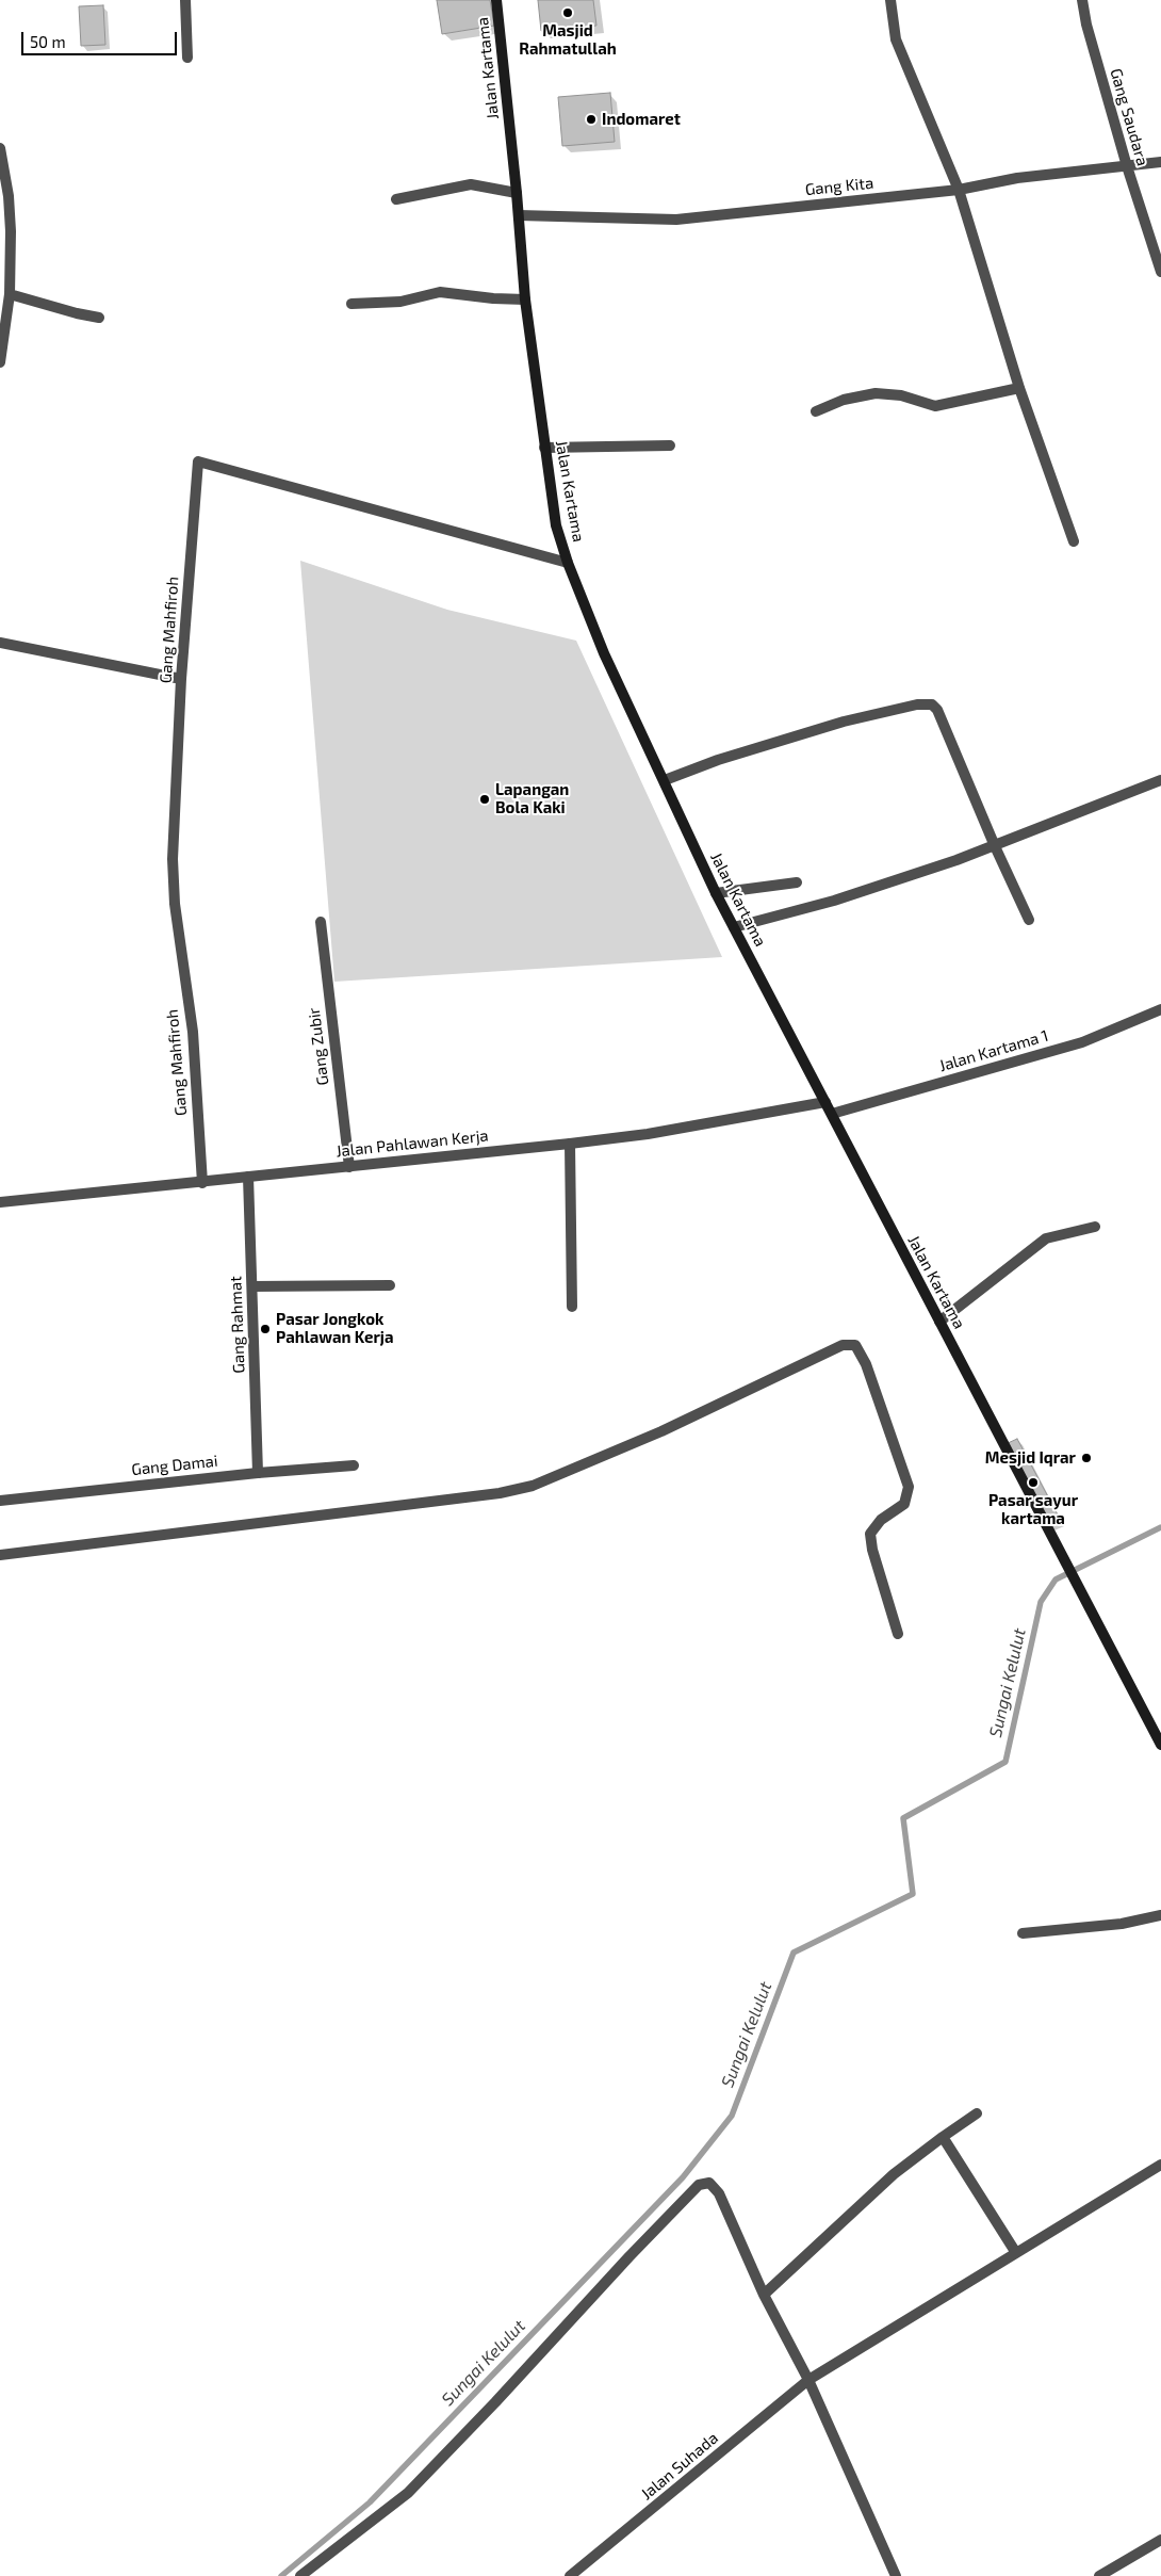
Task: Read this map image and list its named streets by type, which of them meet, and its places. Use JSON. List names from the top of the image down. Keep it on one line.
{"streets":{"main road":["Jalan Kartama"],"street":["Gang Saudara","Gang Kita","Gang Mahfiroh","Gang Zubir","Jalan Kartama 1","Jalan Pahlawan Kerja","Gang Rahmat","Gang Damai","Jalan Suhada"]},"crossings":[["Jalan Kartama","Gang Kita"],["Jalan Kartama","Gang Mahfiroh"],["Jalan Kartama","Jalan Kartama 1"],["Jalan Kartama","Jalan Pahlawan Kerja"],["Gang Saudara","Gang Kita"],["Gang Mahfiroh","Jalan Pahlawan Kerja"],["Gang Zubir","Jalan Pahlawan Kerja"],["Jalan Pahlawan Kerja","Gang Rahmat"],["Gang Rahmat","Gang Damai"]],"water":["Sungai Kelulut"],"places":["Masjid Rahmatullah","Indomaret","Lapangan Bola Kaki","Pasar Jongkok Pahlawan Kerja","Mesjid Iqrar","Pasar sayur kartama"],"scale_bar":"50 m"}
